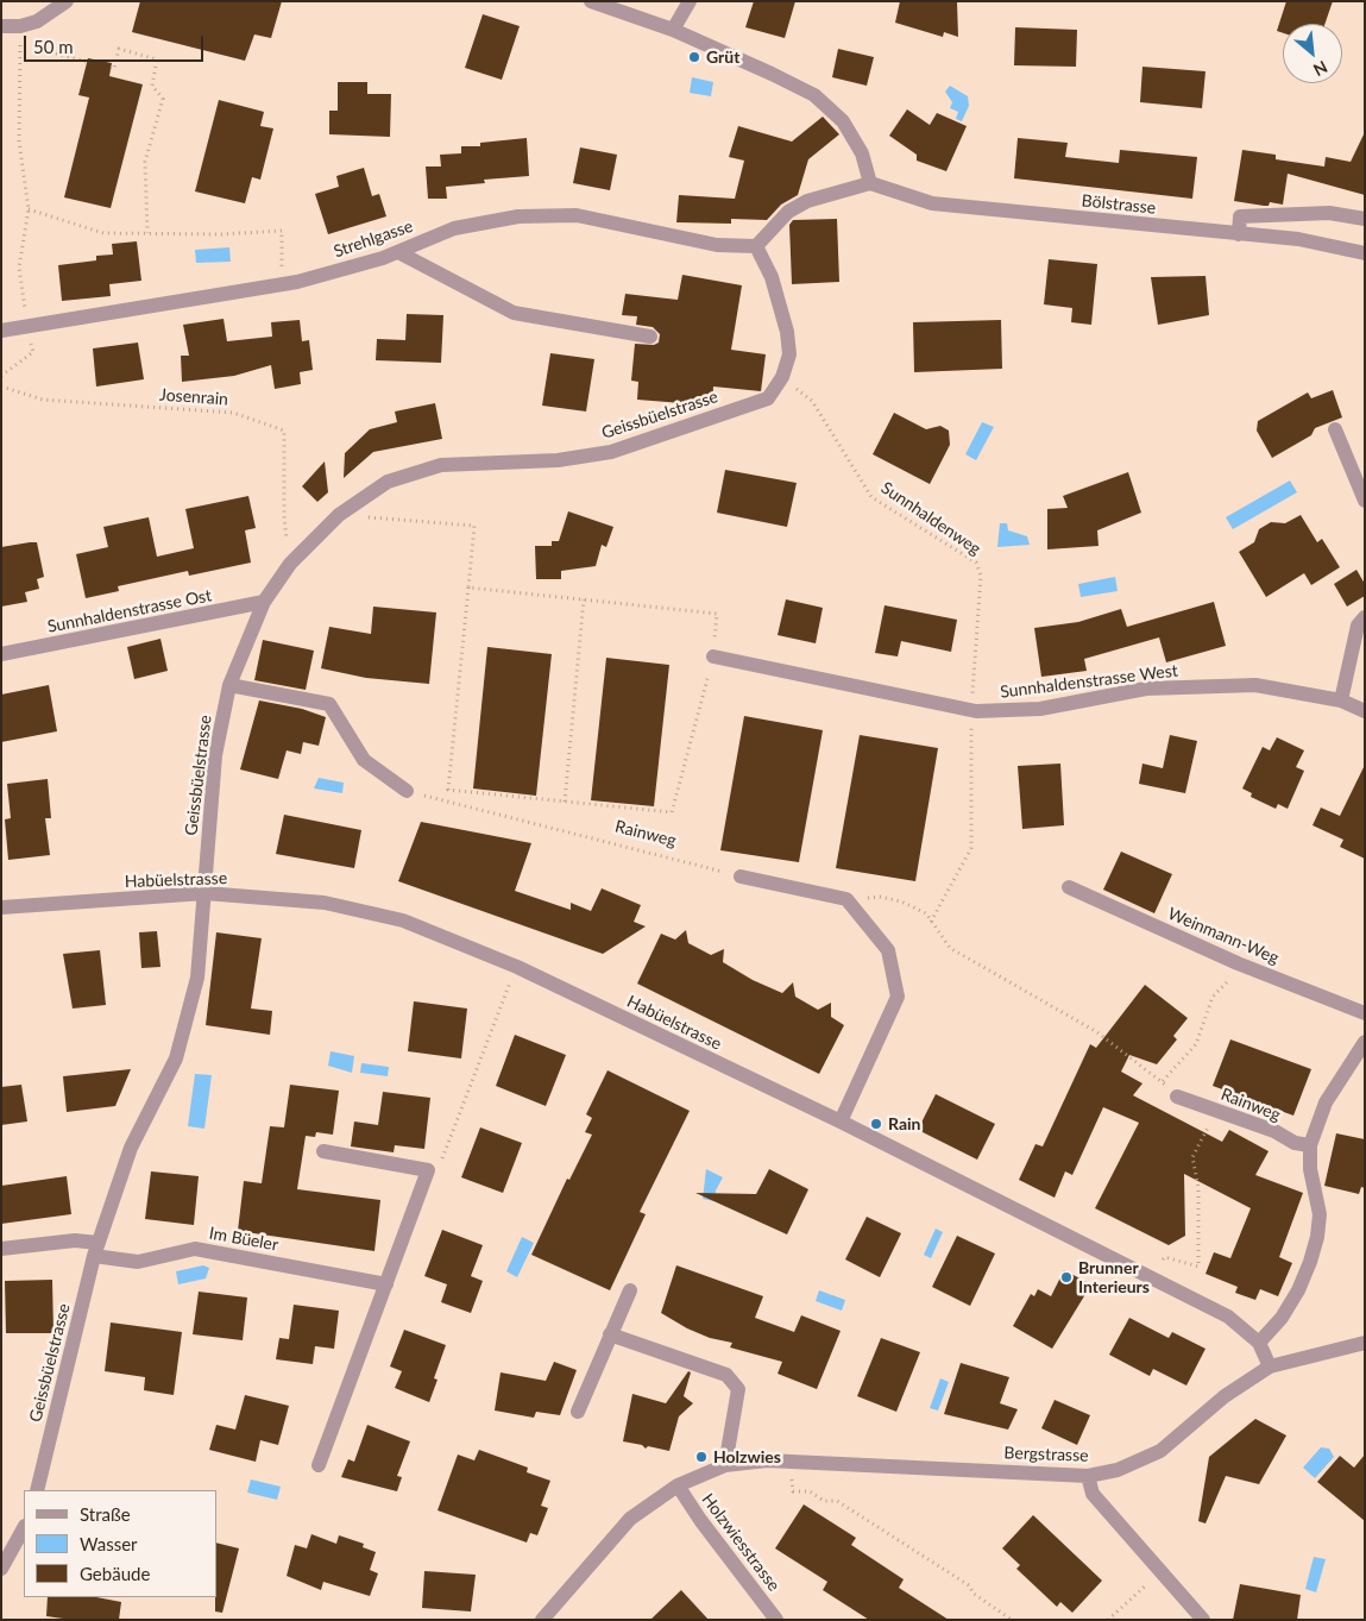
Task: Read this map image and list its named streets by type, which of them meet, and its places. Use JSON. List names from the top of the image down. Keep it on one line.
{"streets":{"street":["Bölstrasse","Strehlgasse","Geissbüelstrasse","Sunnhaldenstrasse Ost","Sunnhaldenstrasse West","Rainweg","Habüelstrasse","Weinmann-Weg","Im Büeler","Bergstrasse","Holzwiesstrasse"],"path":["Josenrain","Sunnhaldenweg"]},"crossings":[["Strehlgasse","Geissbüelstrasse"],["Josenrain","Geissbüelstrasse"],["Geissbüelstrasse","Sunnhaldenweg"],["Geissbüelstrasse","Sunnhaldenstrasse Ost"],["Geissbüelstrasse","Habüelstrasse"],["Geissbüelstrasse","Im Büeler"],["Sunnhaldenweg","Sunnhaldenstrasse West"],["Habüelstrasse","Bergstrasse"],["Bergstrasse","Holzwiesstrasse"]],"places":["Grüt","Rain","Brunner Interieurs","Holzwies"],"legend":["Straße","Wasser","Gebäude"],"scale_bar":"50 m","north":"bottom right"}
